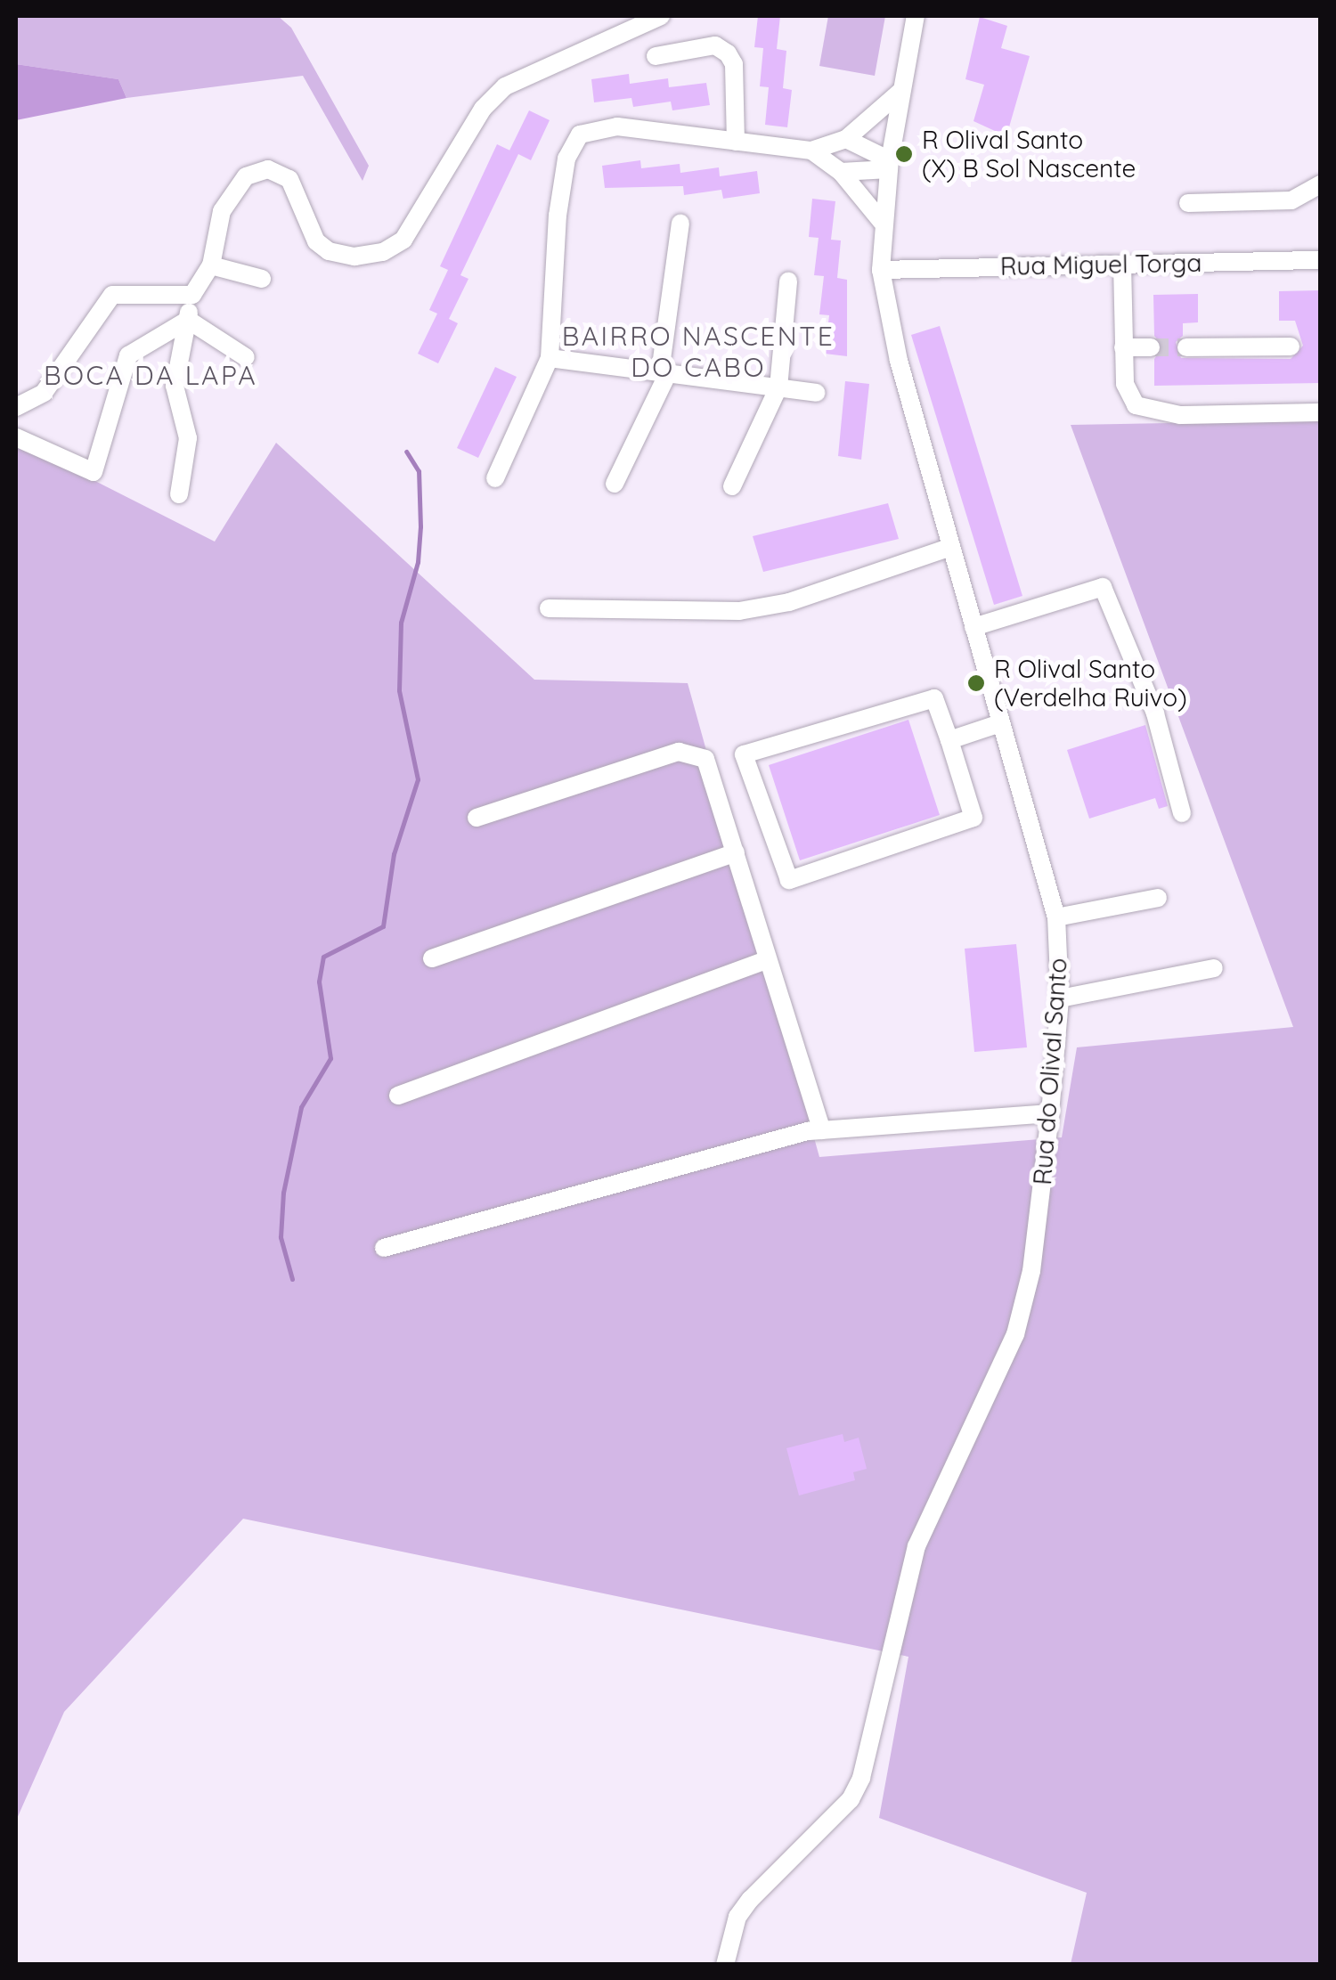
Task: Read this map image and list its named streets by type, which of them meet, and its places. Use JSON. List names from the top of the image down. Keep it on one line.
{"streets":{"street":["Rua Miguel Torga","Rua do Olival Santo"]},"crossings":[["Rua Miguel Torga","Rua do Olival Santo"]],"districts":["BAIRRO NASCENTE DO CABO","BOCA DA LAPA"],"places":["R Olival Santo (X) B Sol Nascente","R Olival Santo (Verdelha Ruivo)"]}
